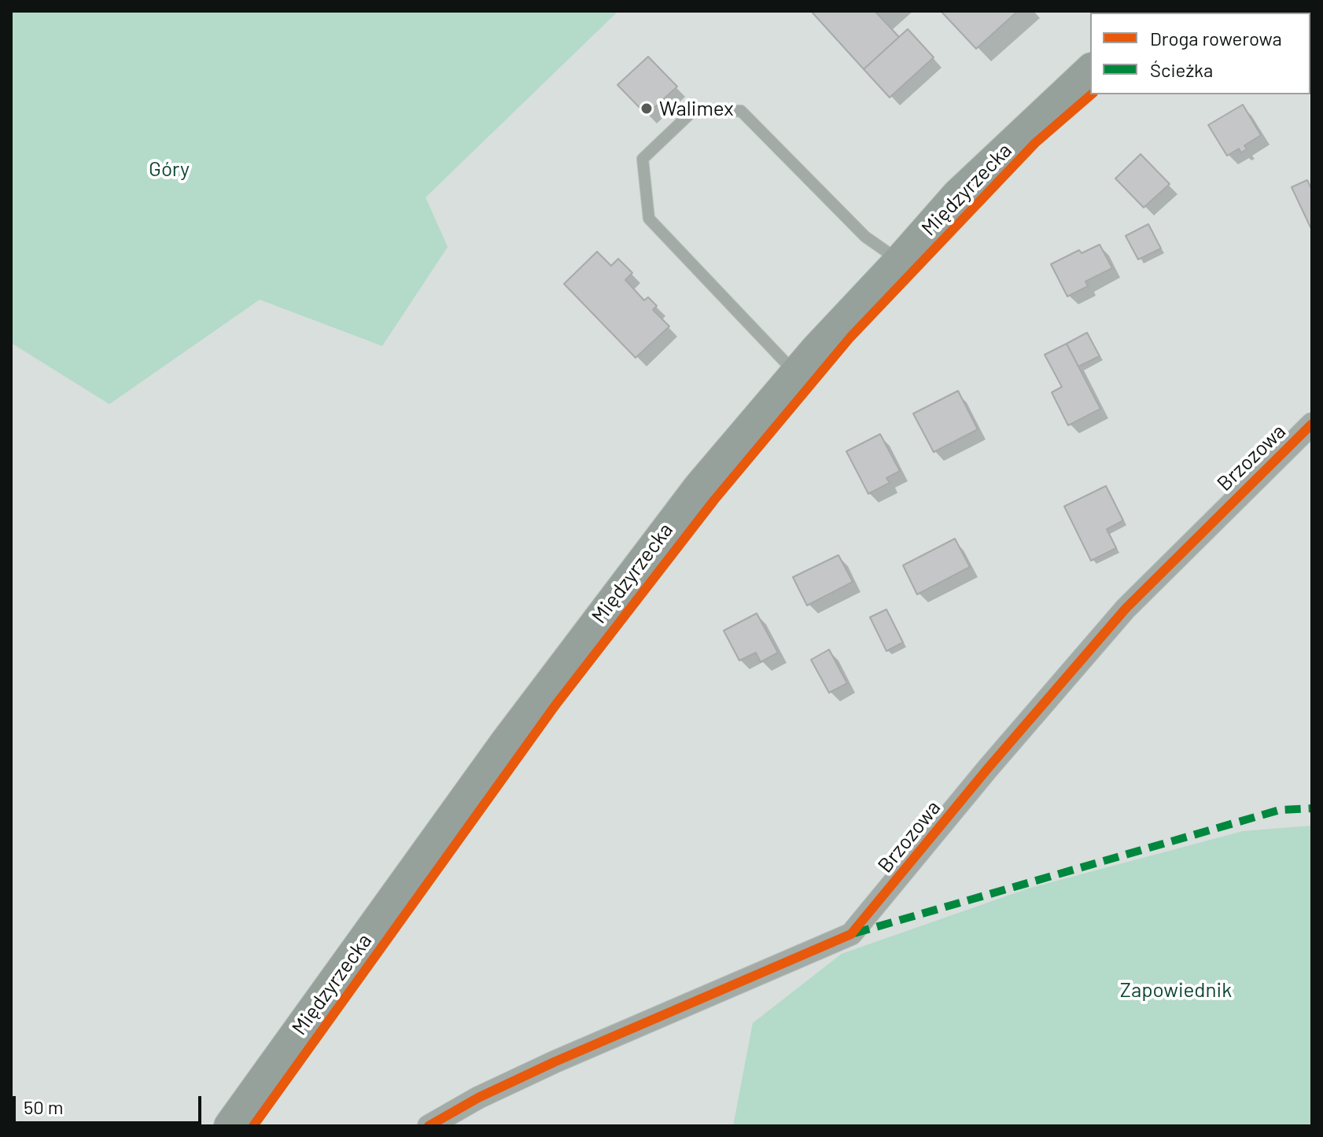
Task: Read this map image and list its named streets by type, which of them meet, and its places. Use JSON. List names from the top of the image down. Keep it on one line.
{"streets":{"main road":["Międzyrzecka"],"street":["Brzozowa"]},"parks":["Góry","Zapowiednik"],"places":["Walimex"],"legend":["Droga rowerowa","Ścieżka"],"scale_bar":"50 m"}
